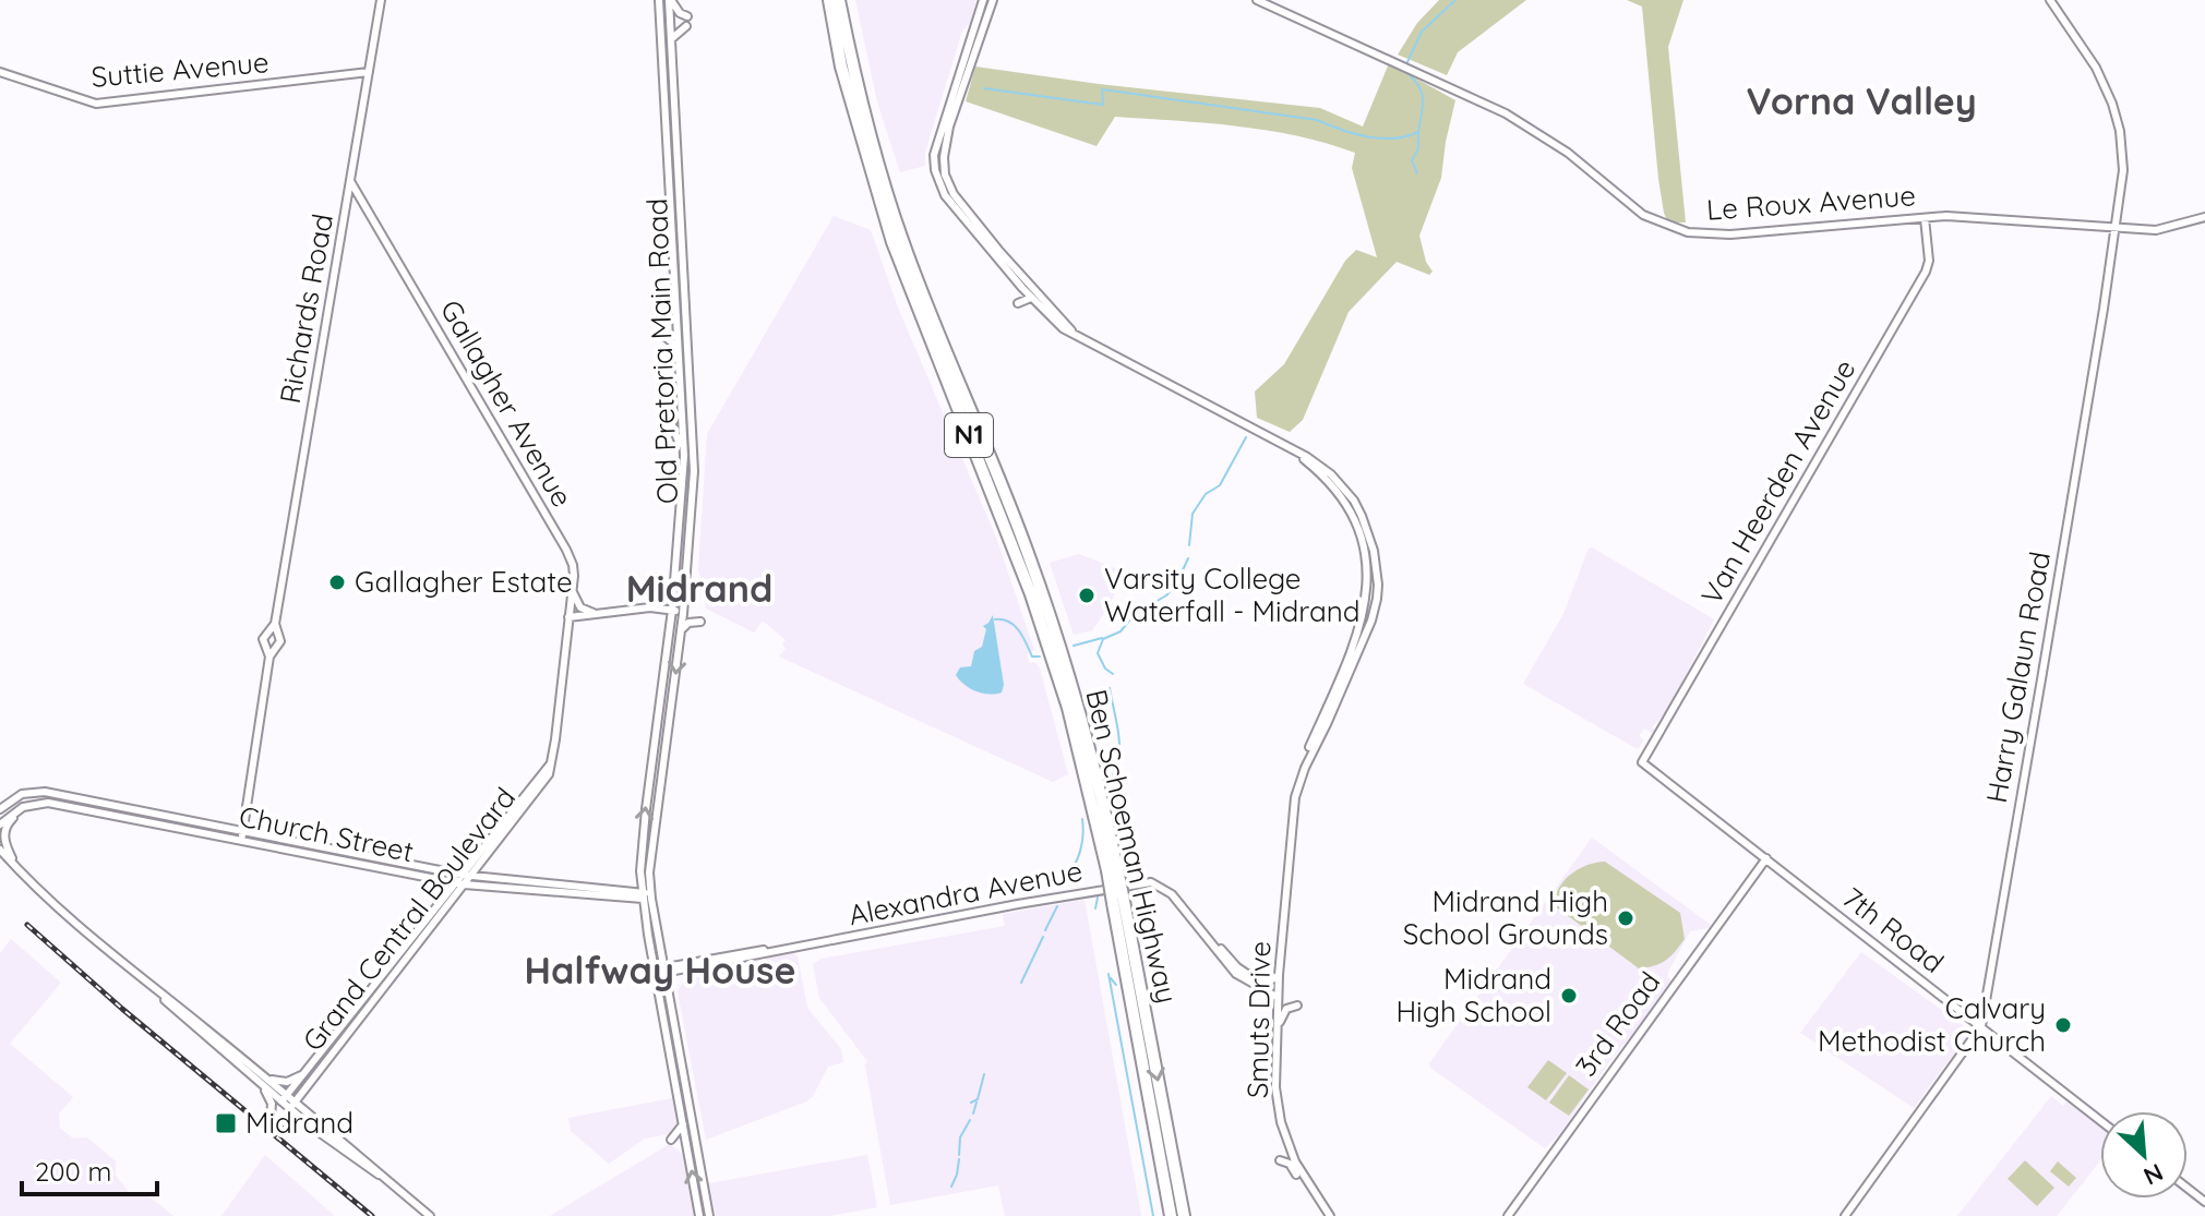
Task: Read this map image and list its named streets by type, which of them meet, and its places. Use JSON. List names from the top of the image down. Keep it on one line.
{"streets":{"highway":["N1","Ben Schoeman Highway"],"main road":["Suttie Avenue","Le Roux Avenue","Richards Road","Old Pretoria Main Road","Gallagher Avenue","Van Heerden Avenue","Harry Galaun Road","Church Street","Alexandra Avenue","Grand Central Boulevard","7th Road","Smuts Drive","3rd Road"]},"crossings":[["Suttie Avenue","Richards Road"],["Le Roux Avenue","Van Heerden Avenue"],["Le Roux Avenue","Harry Galaun Road"],["Richards Road","Gallagher Avenue"],["Old Pretoria Main Road","Church Street"],["Old Pretoria Main Road","Alexandra Avenue"],["Gallagher Avenue","Grand Central Boulevard"],["Van Heerden Avenue","7th Road"],["Harry Galaun Road","7th Road"],["Church Street","Grand Central Boulevard"],["Alexandra Avenue","Smuts Drive"],["7th Road","3rd Road"]],"districts":["Vorna Valley","Midrand","Halfway House"],"places":{"other":["Gallagher Estate","Varsity College Waterfall - Midrand","Midrand High School Grounds","Midrand High School","Calvary Methodist Church"],"transit":["Midrand"]},"scale_bar":"200 m","north":"bottom right"}
